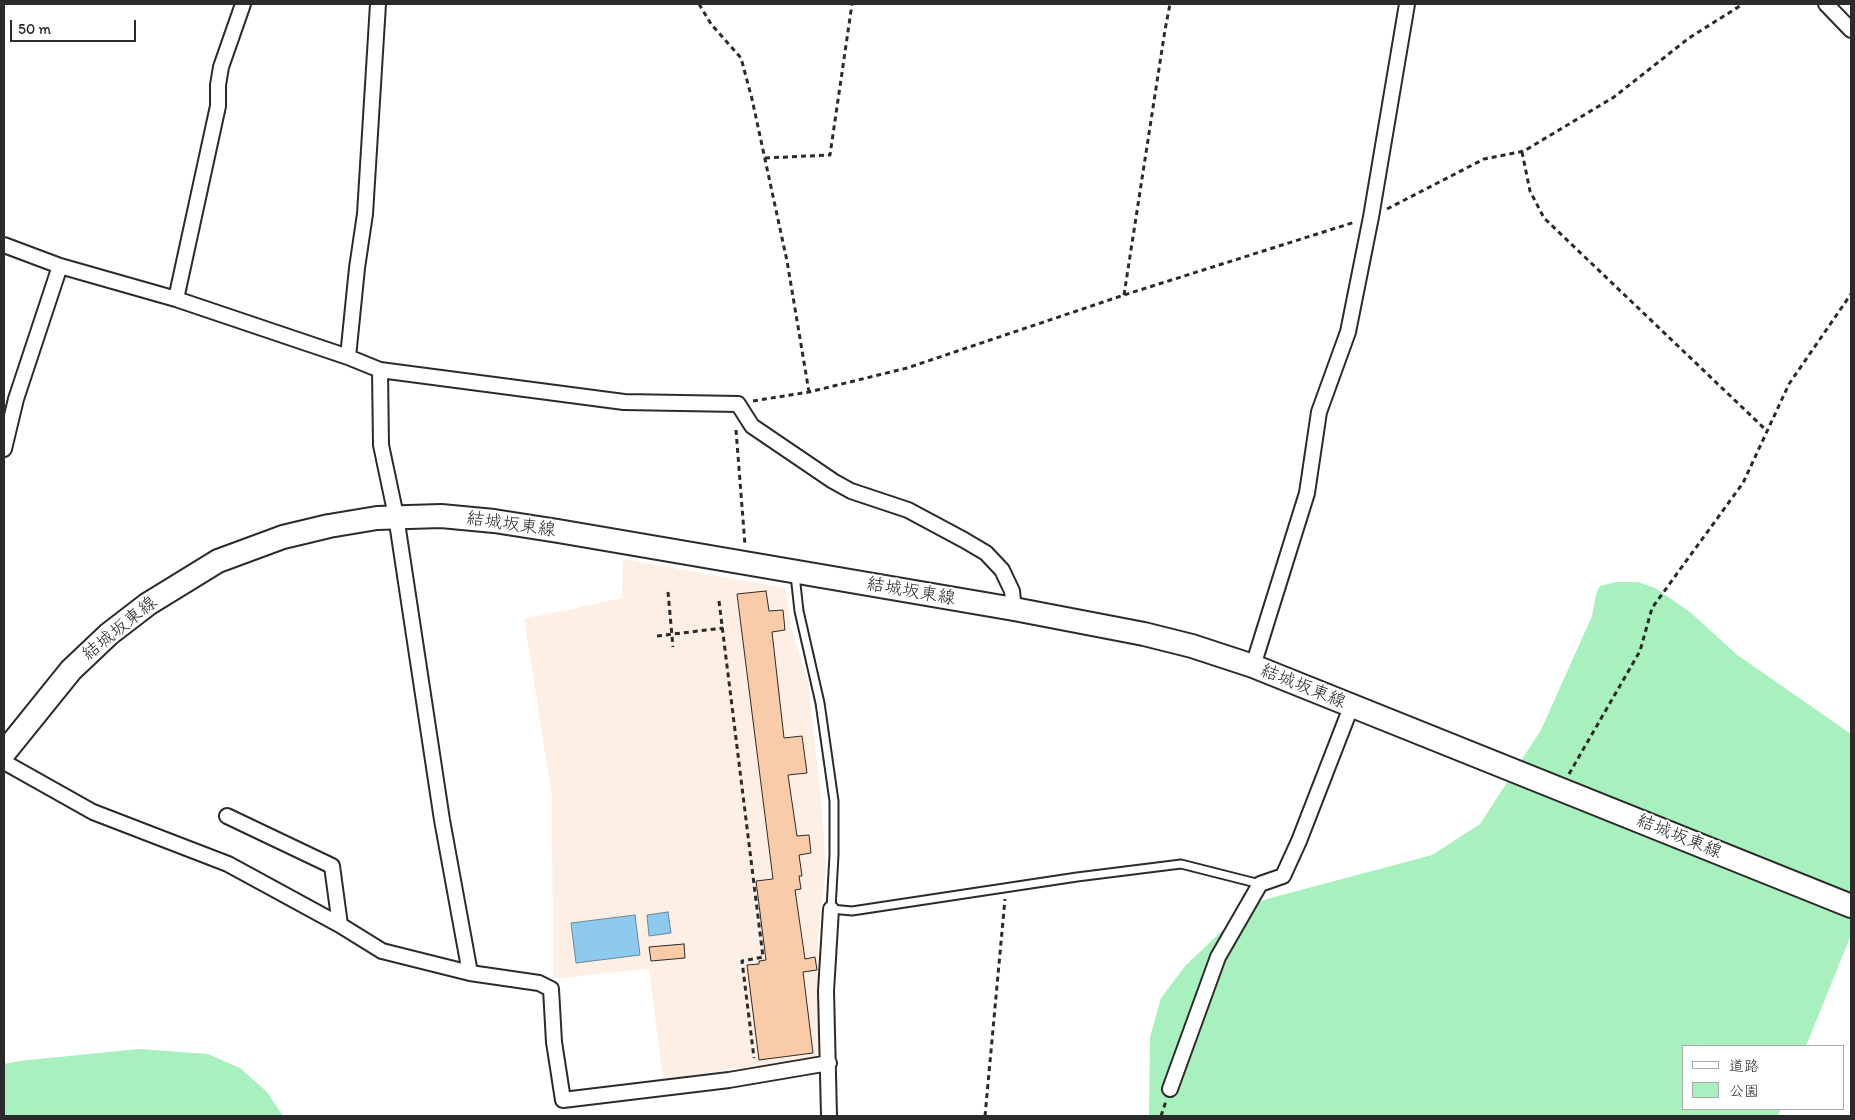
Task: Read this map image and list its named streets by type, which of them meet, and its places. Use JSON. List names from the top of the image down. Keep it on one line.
{"streets":{"main road":["結城坂東線"]},"legend":["道路","公園"],"scale_bar":"50 m"}
